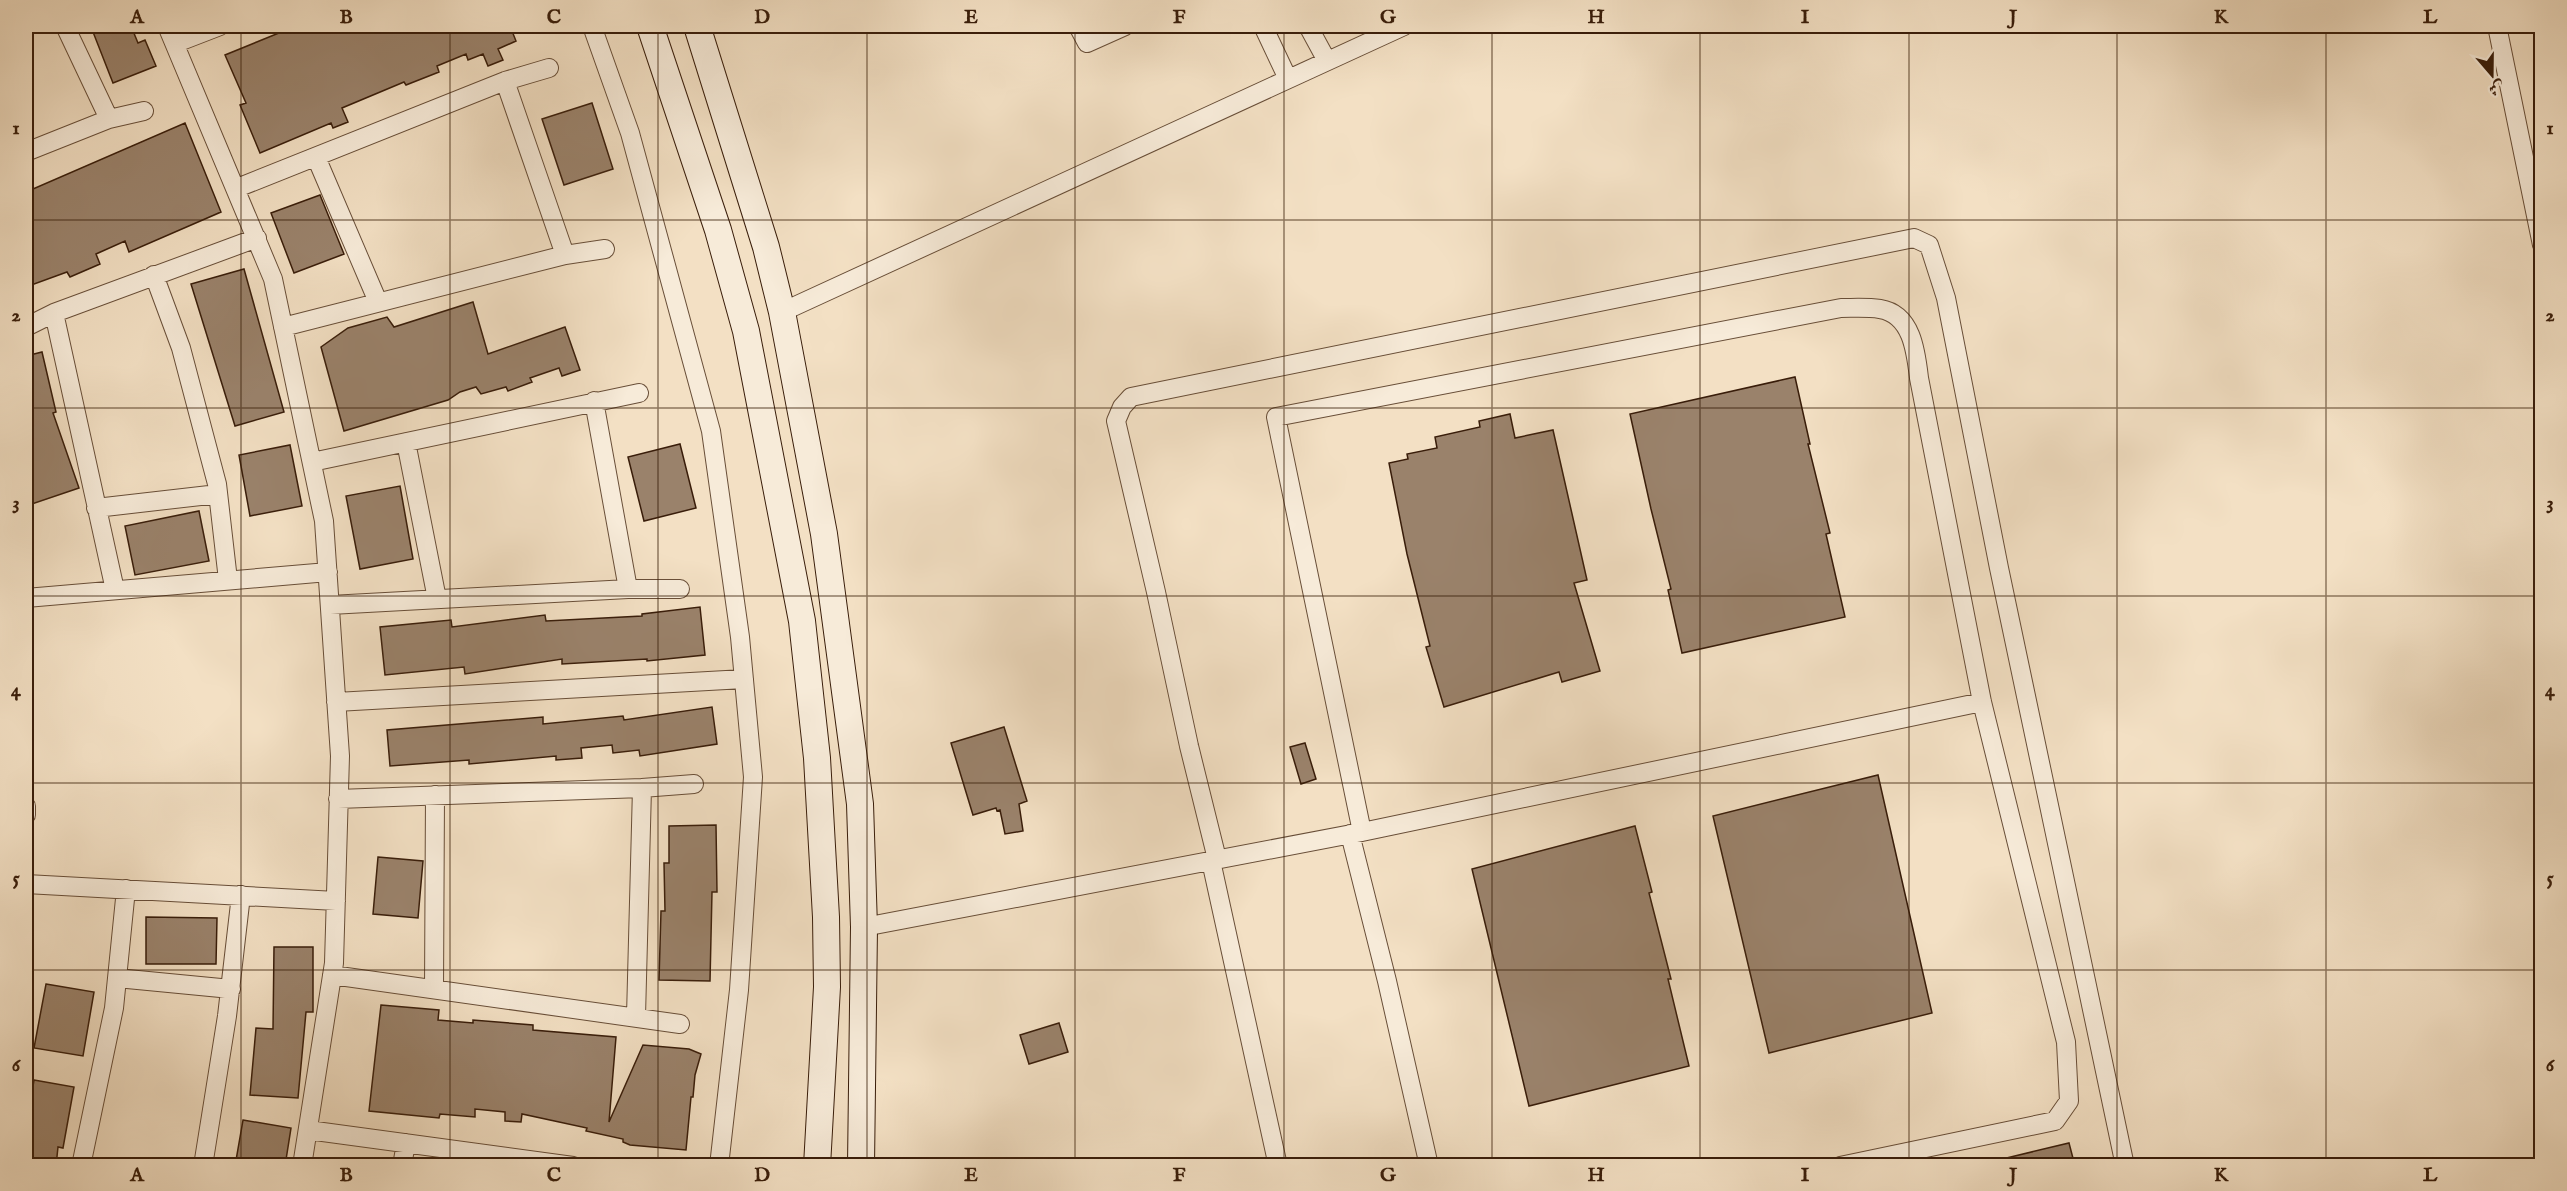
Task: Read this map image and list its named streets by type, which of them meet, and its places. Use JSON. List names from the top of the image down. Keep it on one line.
{"north":"bottom","grid":{"columns":["A","B","C","D","E","F","G","H","I","J","K","L"],"rows":["1","2","3","4","5","6"]}}
